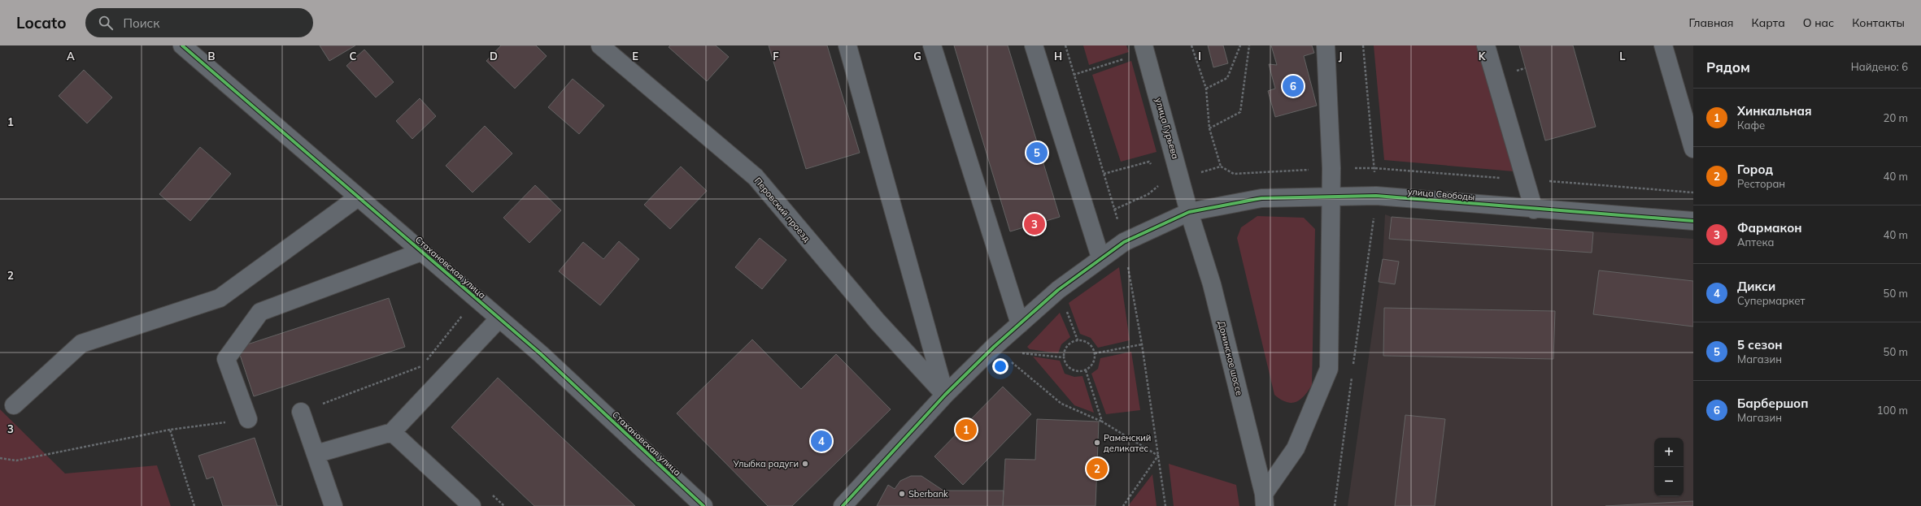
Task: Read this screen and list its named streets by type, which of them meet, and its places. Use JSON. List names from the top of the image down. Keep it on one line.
{"streets":{"main road":["улица Гурьева","Донинское шоссе"],"street":["улица Свободы","Перовский проезд","Стахановская улица"]},"crossings":[["улица Гурьева","улица Свободы"],["улица Гурьева","Донинское шоссе"],["улица Свободы","Перовский проезд"],["улица Свободы","Донинское шоссе"]],"places":["Раменский деликатес","Улыбка радуги","Sberbank"],"page":{"header":"Locato","search":"Поиск","nav":["Главная","Карта","О нас","Контакты"],"heading":["Рядом","Найдено: 6"],"pins":["6","5","3","1","4","2"],"list":[{"mark":"1","name":"Хинкальная","note":"Кафе","value":"20 m"},{"mark":"2","name":"Город","note":"Ресторан","value":"40 m"},{"mark":"3","name":"Фармакон","note":"Аптека","value":"40 m"},{"mark":"4","name":"Дикси","note":"Супермаркет","value":"50 m"},{"mark":"5","name":"5 сезон","note":"Магазин","value":"50 m"},{"mark":"6","name":"Барбершоп","note":"Магазин","value":"100 m"}],"map_buttons":["+","−"]},"grid":{"columns":["A","B","C","D","E","F","G","H","I","J","K","L"],"rows":["1","2","3"]}}
